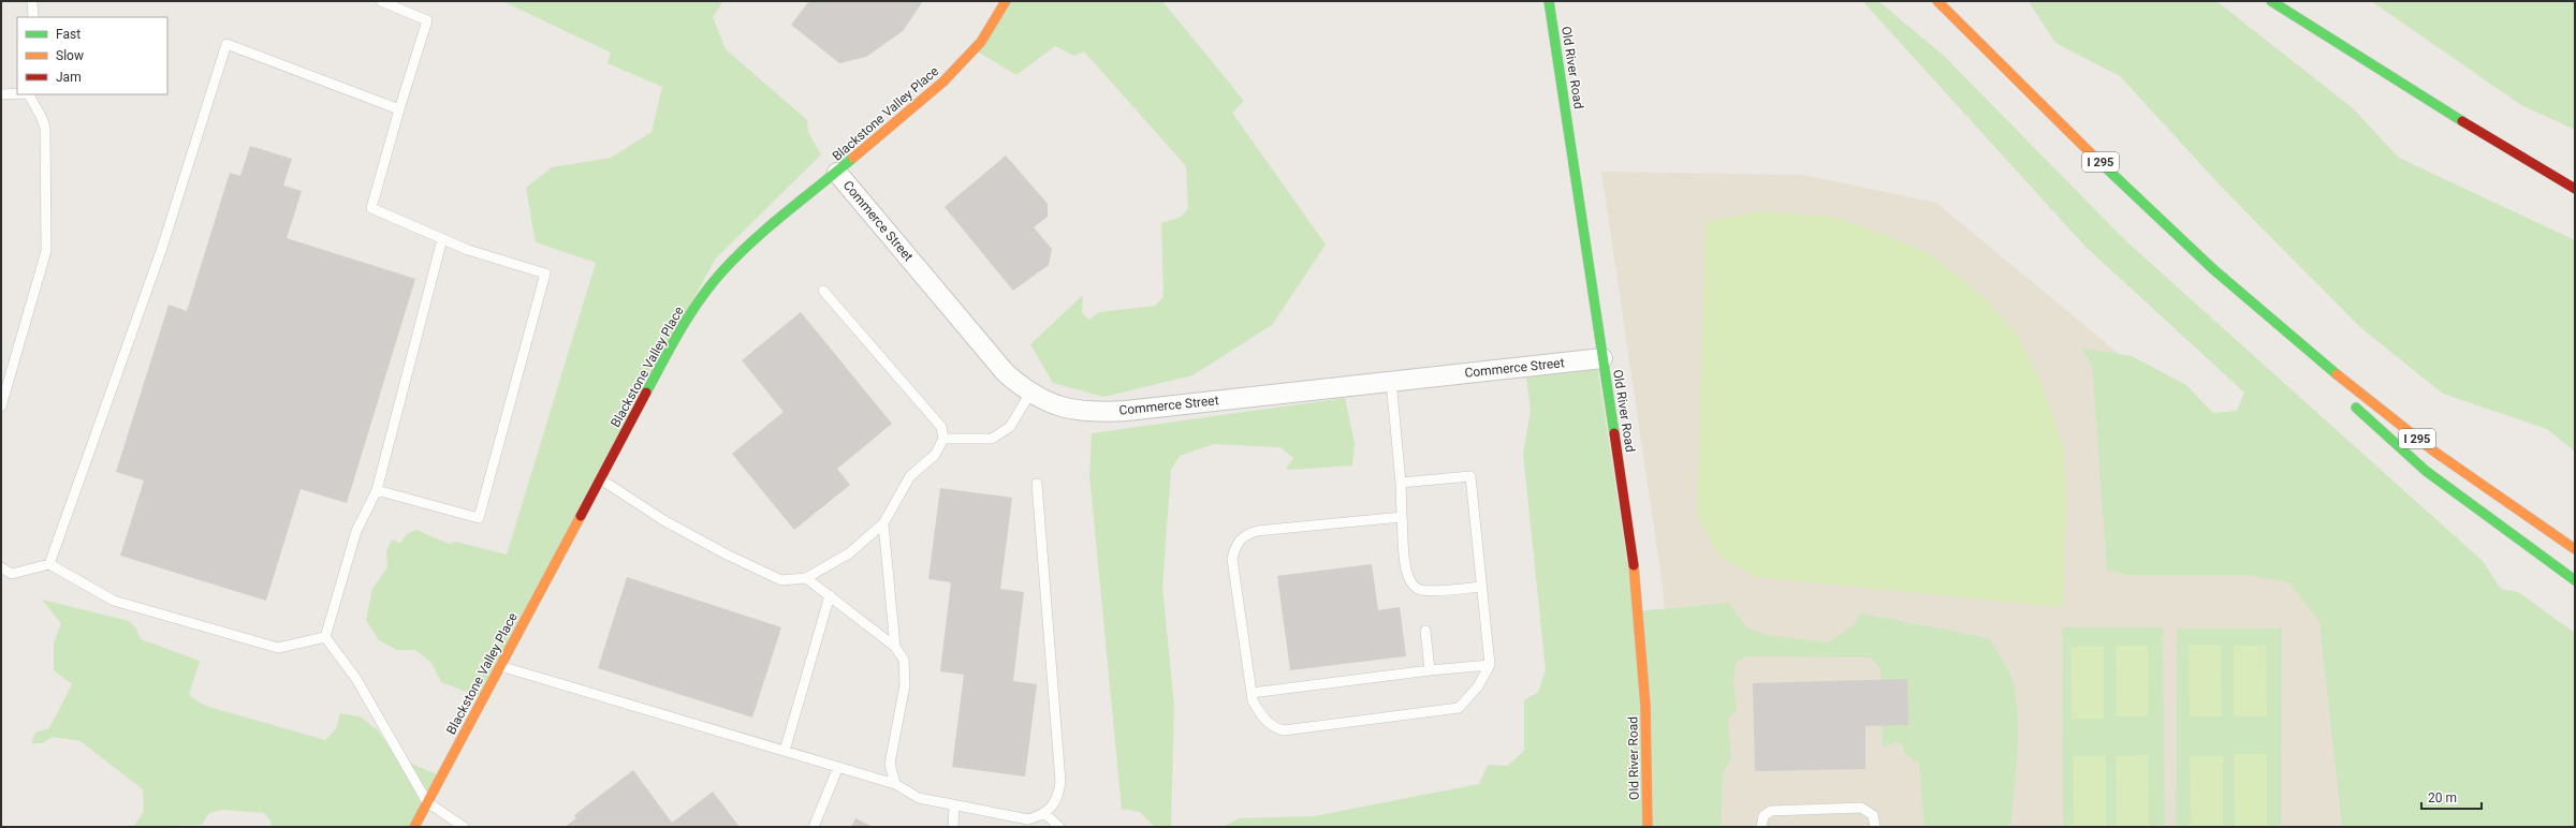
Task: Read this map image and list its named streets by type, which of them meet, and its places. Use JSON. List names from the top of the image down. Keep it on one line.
{"streets":{"main road":["Old River Road","Blackstone Valley Place","I 295"],"street":["Commerce Street"]},"crossings":[["Old River Road","Commerce Street"],["Blackstone Valley Place","Commerce Street"]],"legend":["Fast","Slow","Jam"],"scale_bar":"20 m"}
